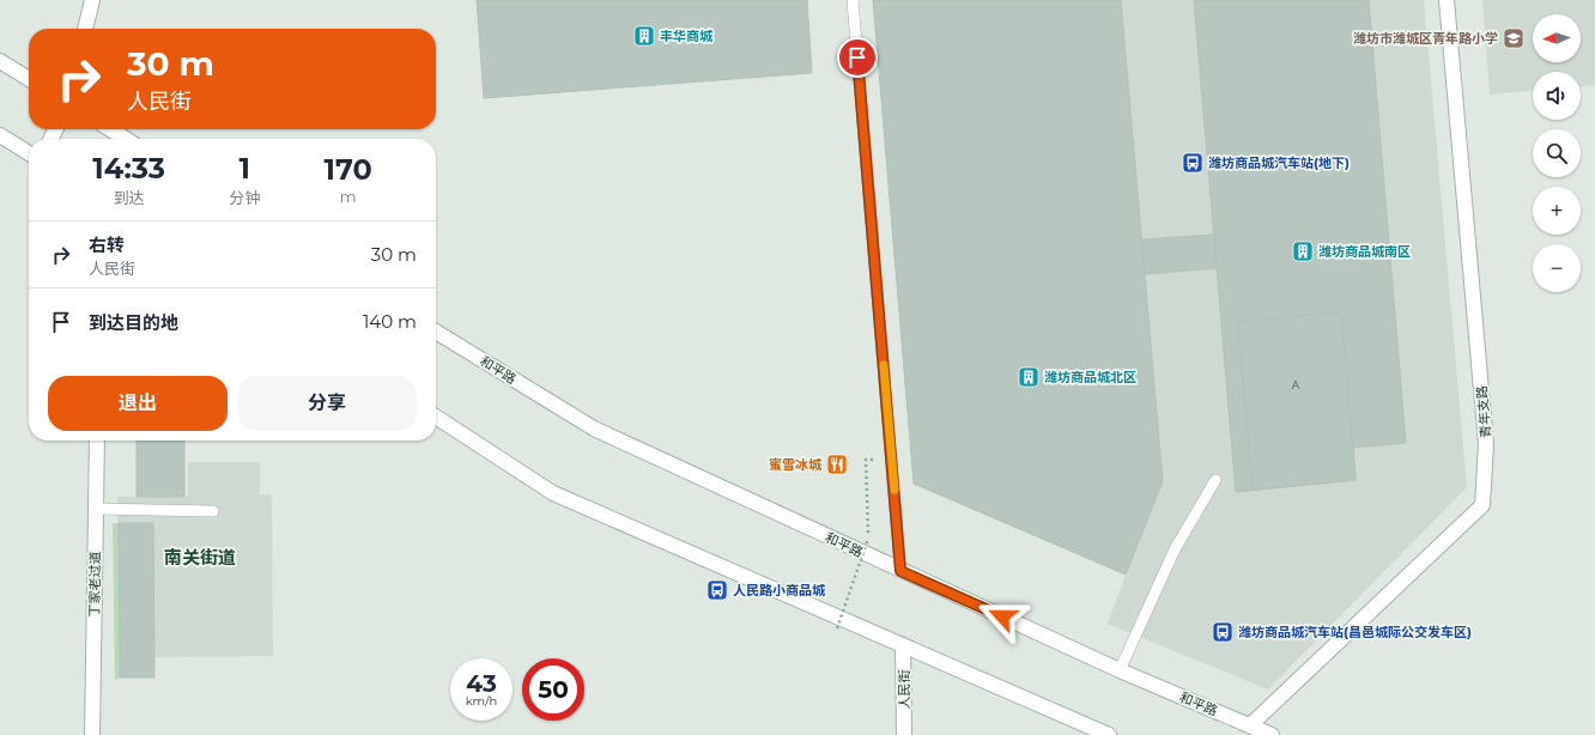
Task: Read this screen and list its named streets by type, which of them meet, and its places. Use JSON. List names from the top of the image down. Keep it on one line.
{"streets":{"main road":["和平路","青年支路","丁家老过道","人民街"]},"crossings":[["和平路","青年支路"]],"districts":["南关街道"],"places":{"building":["丰华商城","潍坊商品城南区","潍坊商品城北区"],"school or university":["潍坊市潍城区青年路小学"],"bus stop":["潍坊商品城汽车站(地下)","人民路小商品城","潍坊商品城汽车站(昌邑城际公交发车区)"],"restaurant":["蜜雪冰城"]},"house_numbers":["A"],"north":"left","page":{"map_buttons":["+","−"],"turn":["30 m","人民街"],"eta":["14:33","到达","1","分钟","170","m"],"list":[{"name":"右转","note":"人民街","value":"30 m"},{"name":"到达目的地","value":"140 m"}],"buttons":["退出","分享"],"speed":"43 km/h","limit":"50"}}
